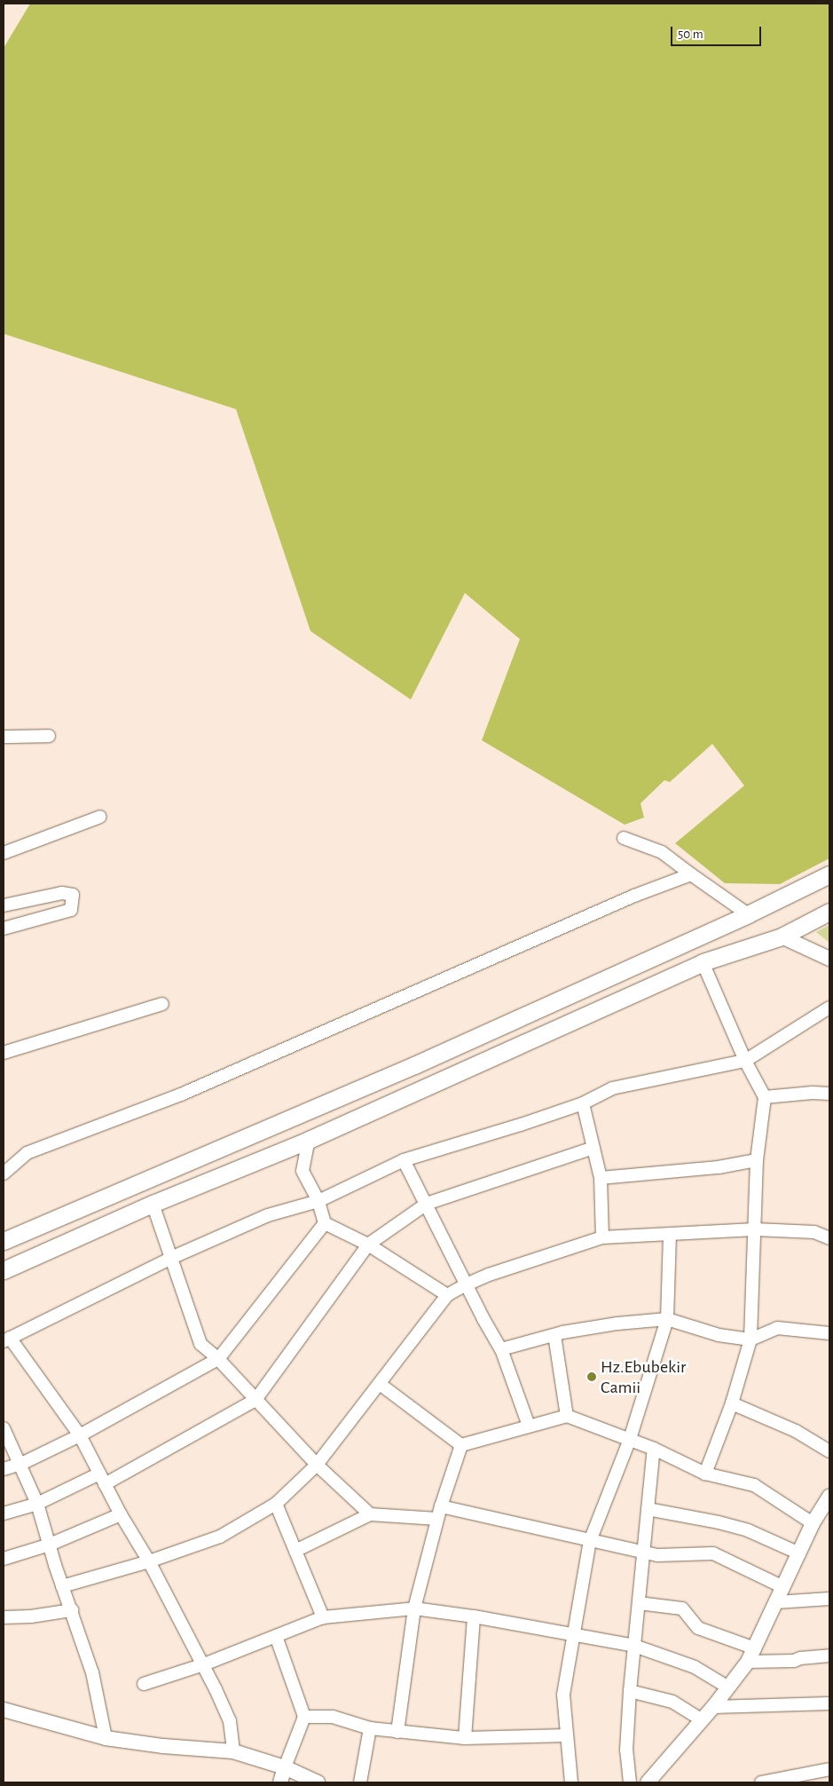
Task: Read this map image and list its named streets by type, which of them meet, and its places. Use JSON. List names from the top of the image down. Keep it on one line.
{"places":["Hz.Ebubekir Camii"],"scale_bar":"50 m"}
